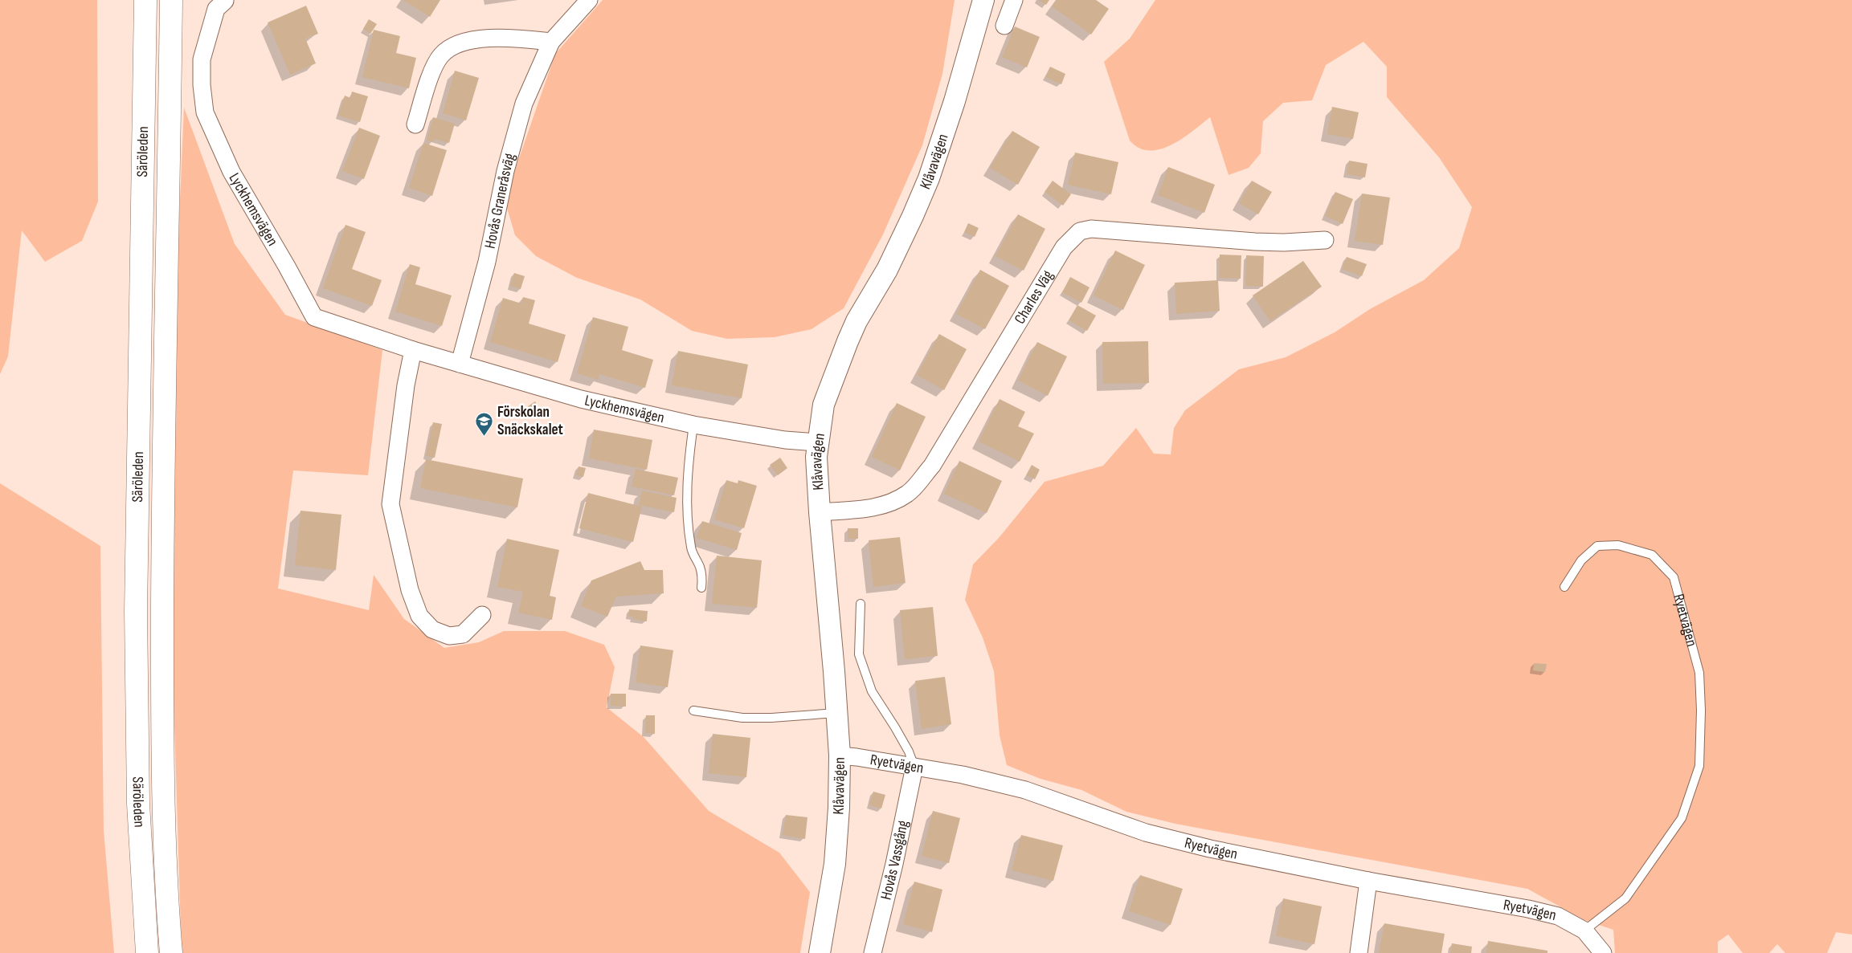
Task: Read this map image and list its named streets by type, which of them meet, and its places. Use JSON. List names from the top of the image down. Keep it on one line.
{"streets":{"main road":["Säröleden"],"street":["Klåvavägen","Hovås Graneråsväg","Lyckhemsvägen","Charles Väg","Ryetvägen","Hovås Vassgång"]},"crossings":[["Klåvavägen","Lyckhemsvägen"],["Klåvavägen","Charles Väg"],["Klåvavägen","Ryetvägen"],["Hovås Graneråsväg","Lyckhemsvägen"],["Ryetvägen","Hovås Vassgång"]],"places":{"school or university":["Förskolan Snäckskalet"]}}
